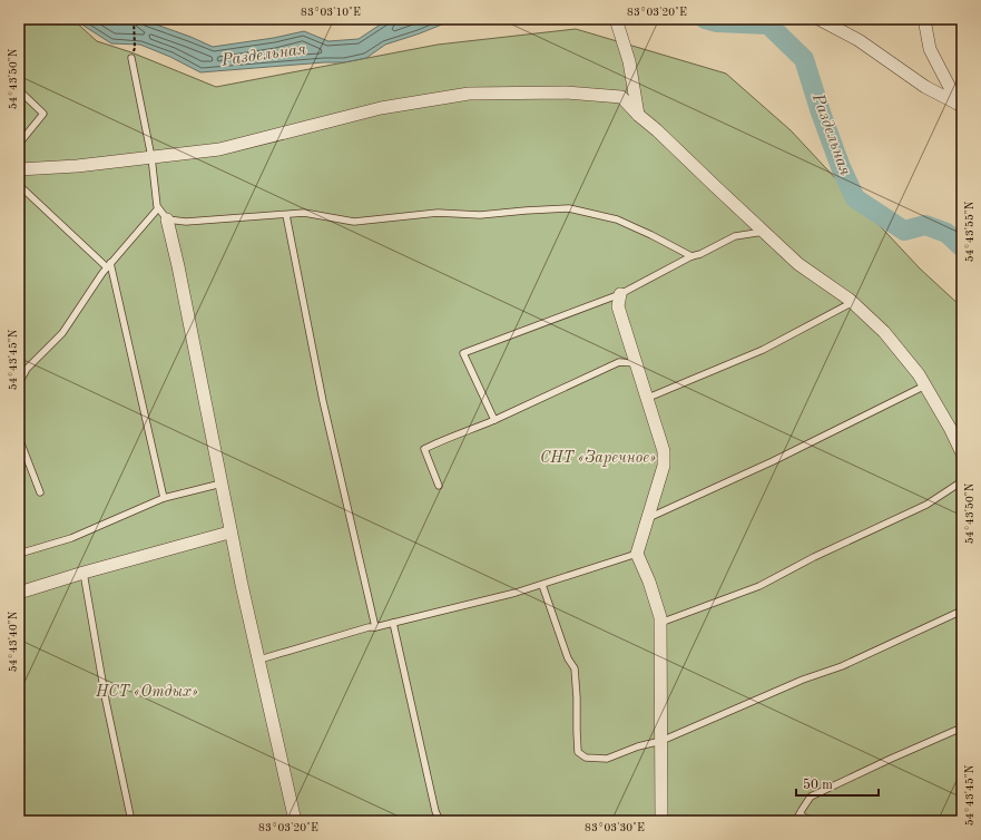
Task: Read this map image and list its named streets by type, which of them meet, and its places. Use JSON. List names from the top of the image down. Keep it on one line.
{"water":["Раздельная"],"parks":["СНТ «Заречное»","НСТ «Отдых»"],"scale_bar":"50 m","coordinates":["83°03'10\"E","83°03'20\"E","54°43'50\"N","54°43'55\"N","54°43'45\"N","54°43'40\"N","83°03'30\"E"]}
